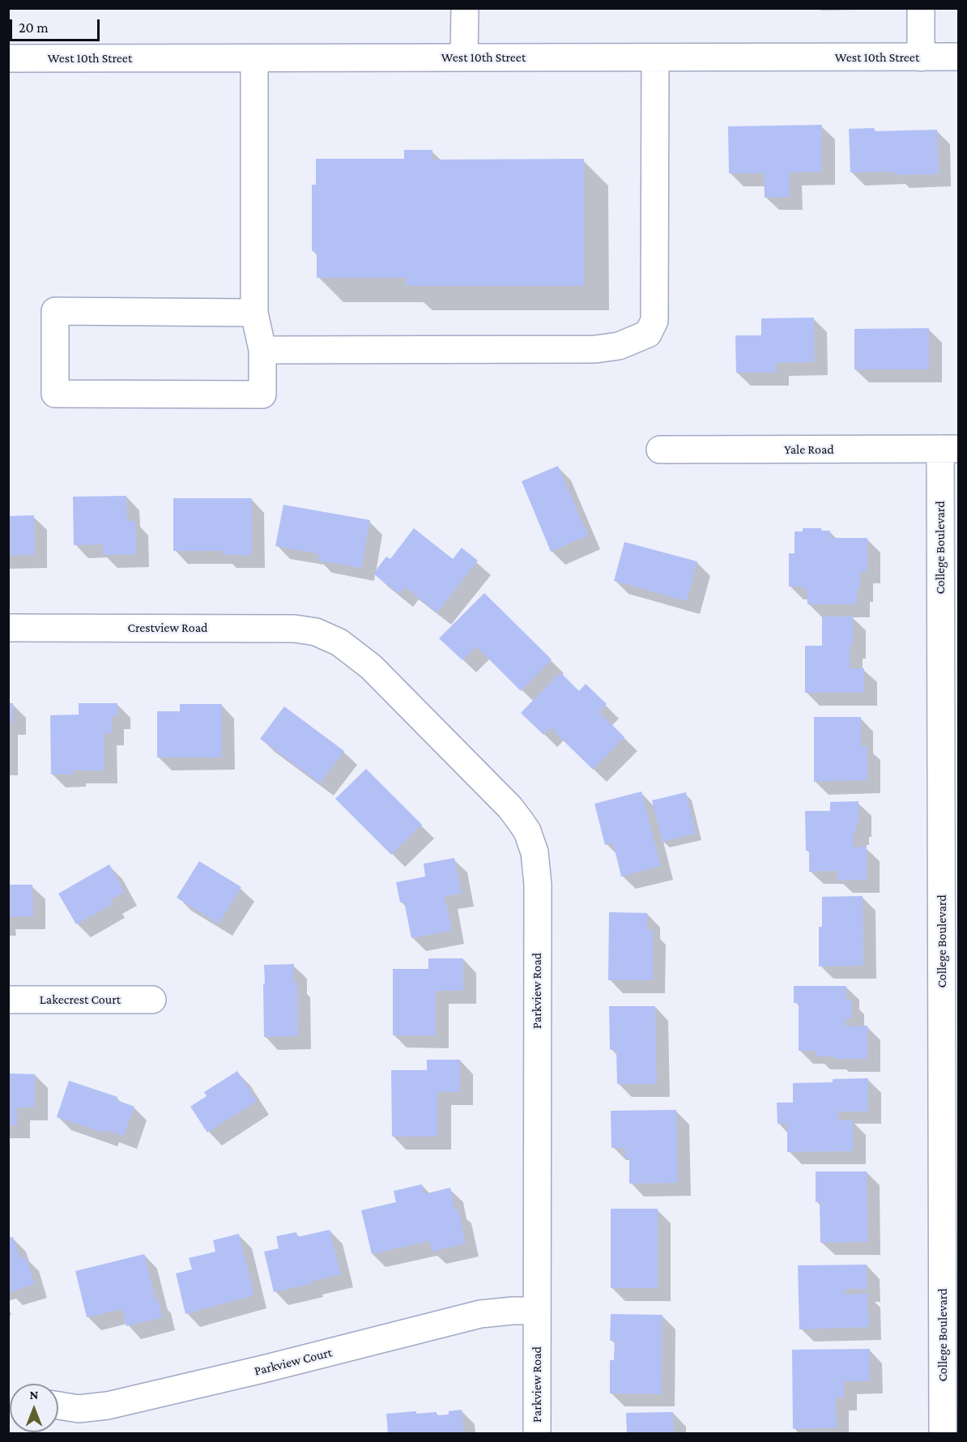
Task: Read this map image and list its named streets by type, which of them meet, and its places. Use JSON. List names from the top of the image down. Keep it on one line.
{"streets":{"street":["West 10th Street","Yale Road","College Boulevard","Crestview Road","Parkview Road","Lakecrest Court","Parkview Court"]},"crossings":[["Yale Road","College Boulevard"],["Crestview Road","Parkview Road"],["Parkview Road","Parkview Court"]],"scale_bar":"20 m","north":"top"}
